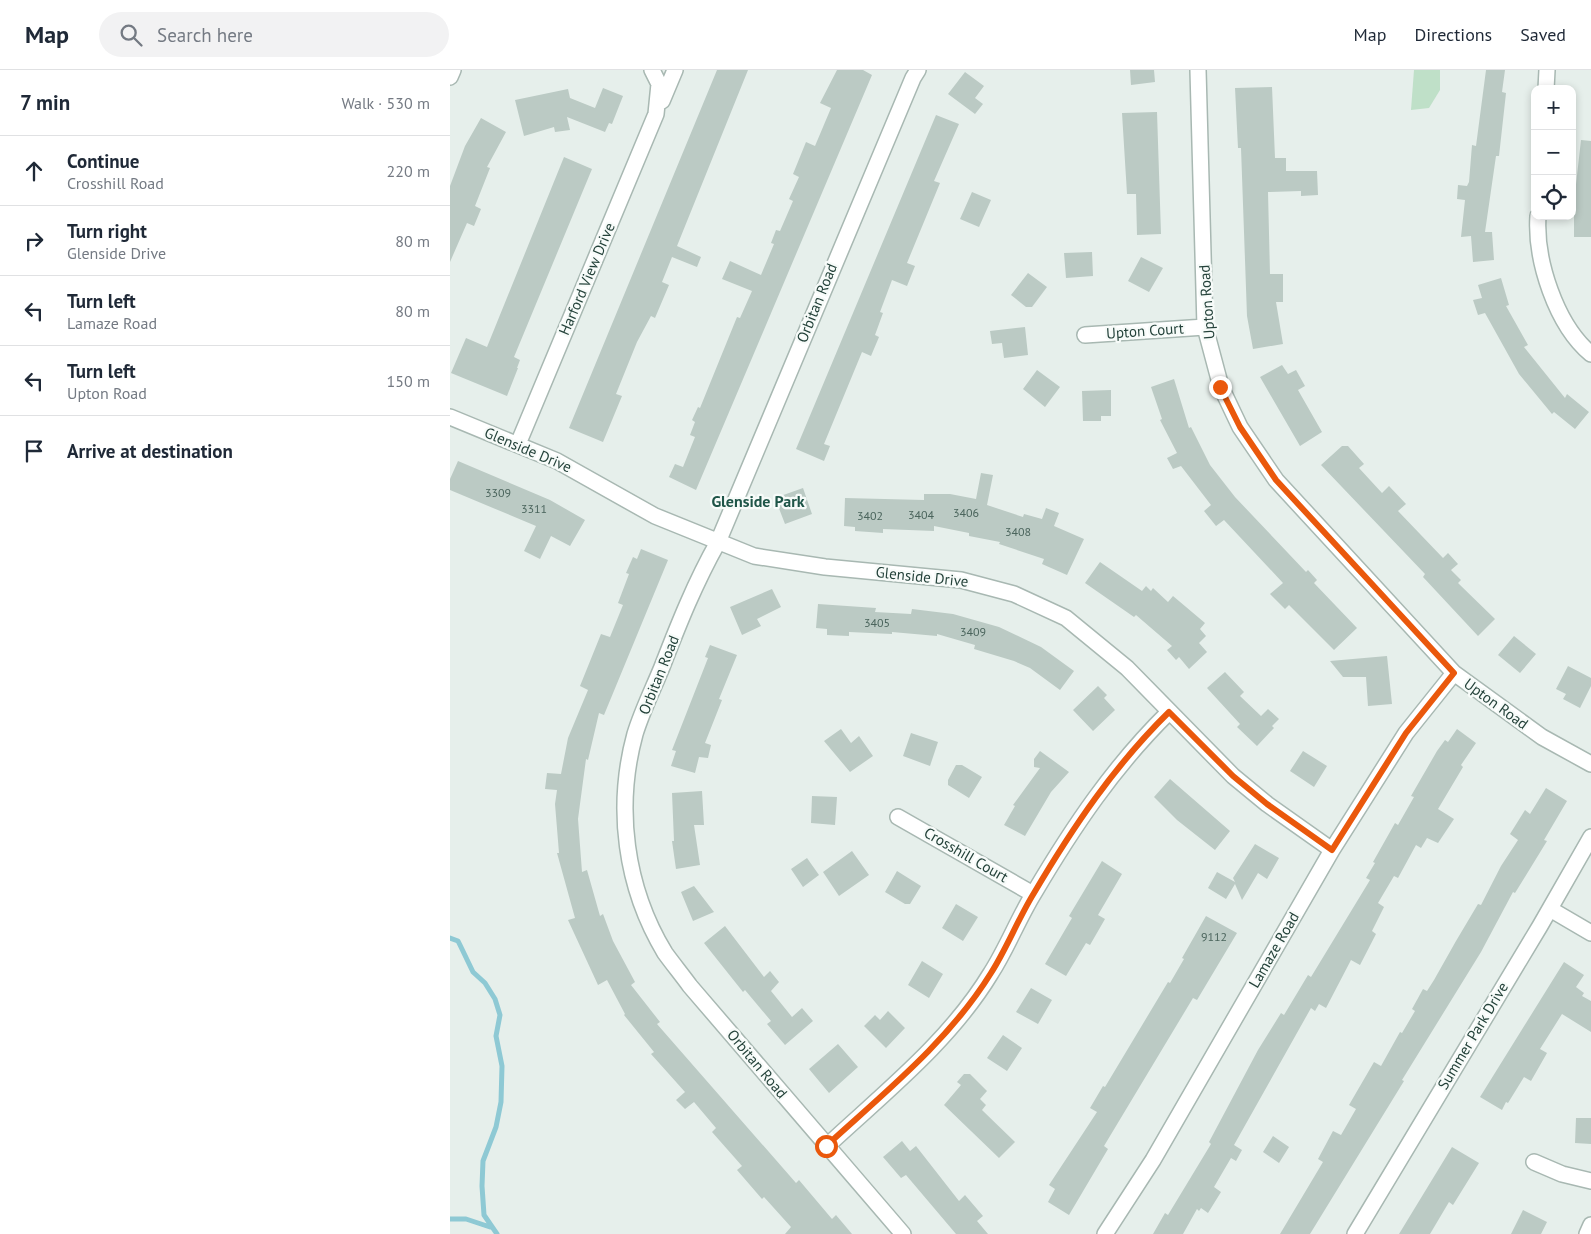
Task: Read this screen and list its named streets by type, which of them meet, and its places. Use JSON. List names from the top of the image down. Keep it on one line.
{"streets":{"street":["Harford View Drive","Upton Road","Orbitan Road","Upton Court","Glenside Drive","Crosshill Court","Lamaze Road","Summer Park Drive"]},"crossings":[["Harford View Drive","Glenside Drive"],["Upton Road","Upton Court"],["Upton Road","Lamaze Road"],["Orbitan Road","Glenside Drive"],["Glenside Drive","Lamaze Road"]],"districts":["Glenside Park"],"house_numbers":["3309","3311","3406","3404","3402","3408","3405","3409","9112"],"page":{"header":"Map","search":"Search here","nav":["Map","Directions","Saved"],"heading":["7 min","Walk · 530 m"],"map_buttons":["+","−"],"list":[["Continue","Crosshill Road","220 m"],["Turn right","Glenside Drive","80 m"],["Turn left","Lamaze Road","80 m"],["Turn left","Upton Road","150 m"],"Arrive at destination"]}}
